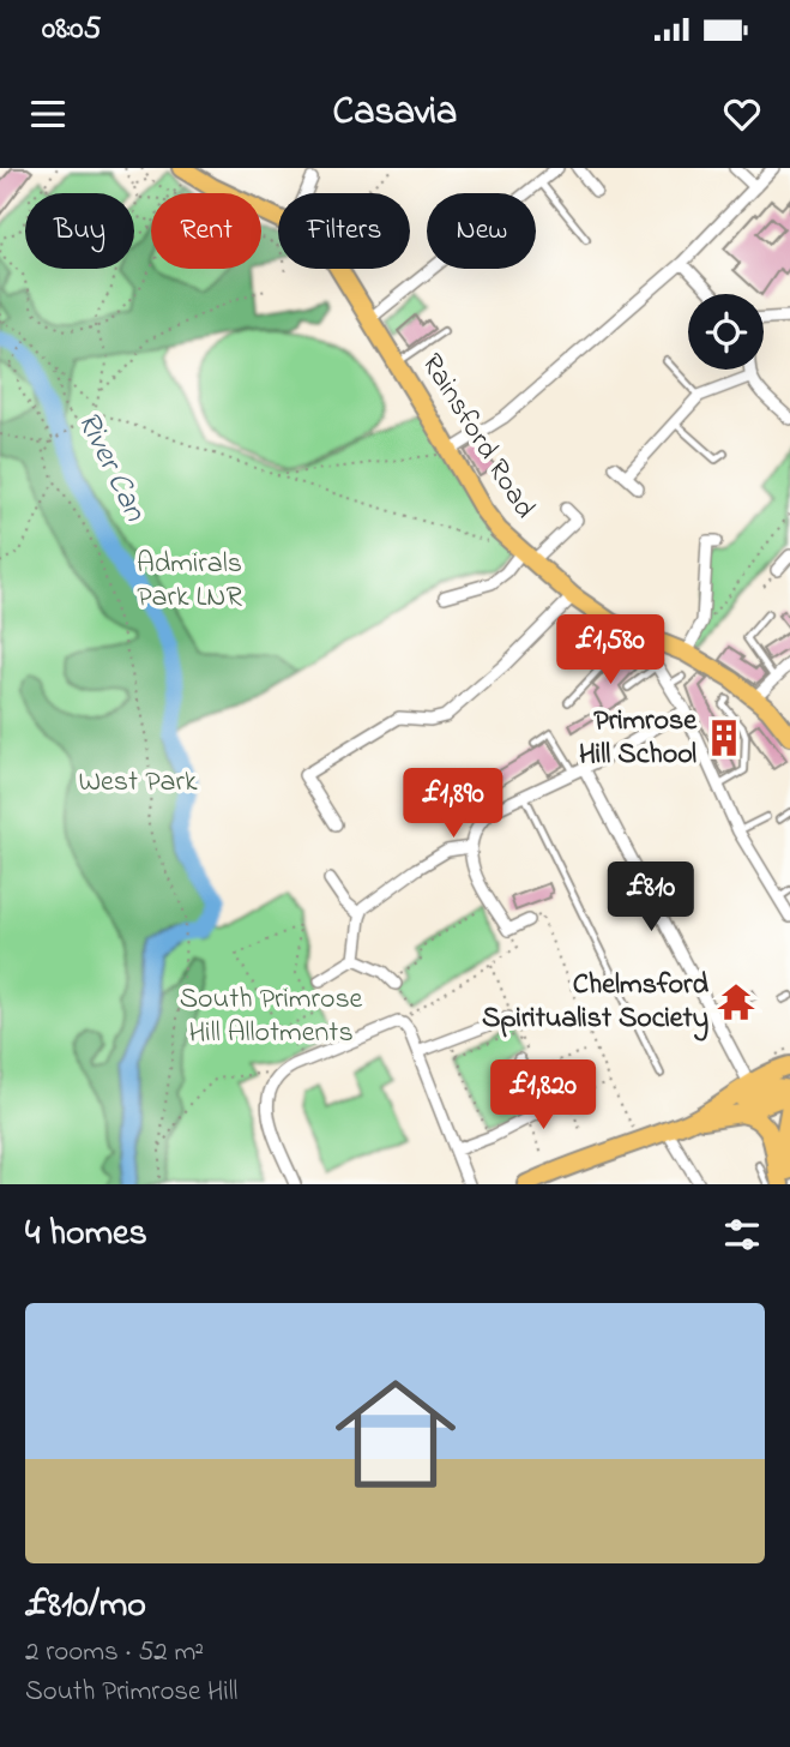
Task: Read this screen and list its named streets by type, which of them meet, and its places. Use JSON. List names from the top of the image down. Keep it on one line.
{"streets":{"main road":["Rainsford Road"]},"water":["River Can"],"parks":["Admirals Park LNR","West Park","South Primrose Hill Allotments"],"places":{"building":["Primrose Hill School"],"temple":["Chelmsford Spiritualist Society"]},"page":{"status":"08:05","header":"Casavia","chip":["Buy","Rent","Filters","New"],"price":["£1,580","£1,890","£810","£1,820"],"heading":"4 homes","list":[{"name":"£810/mo","note":"2 rooms · 52 m² · South Primrose Hill"}]}}
